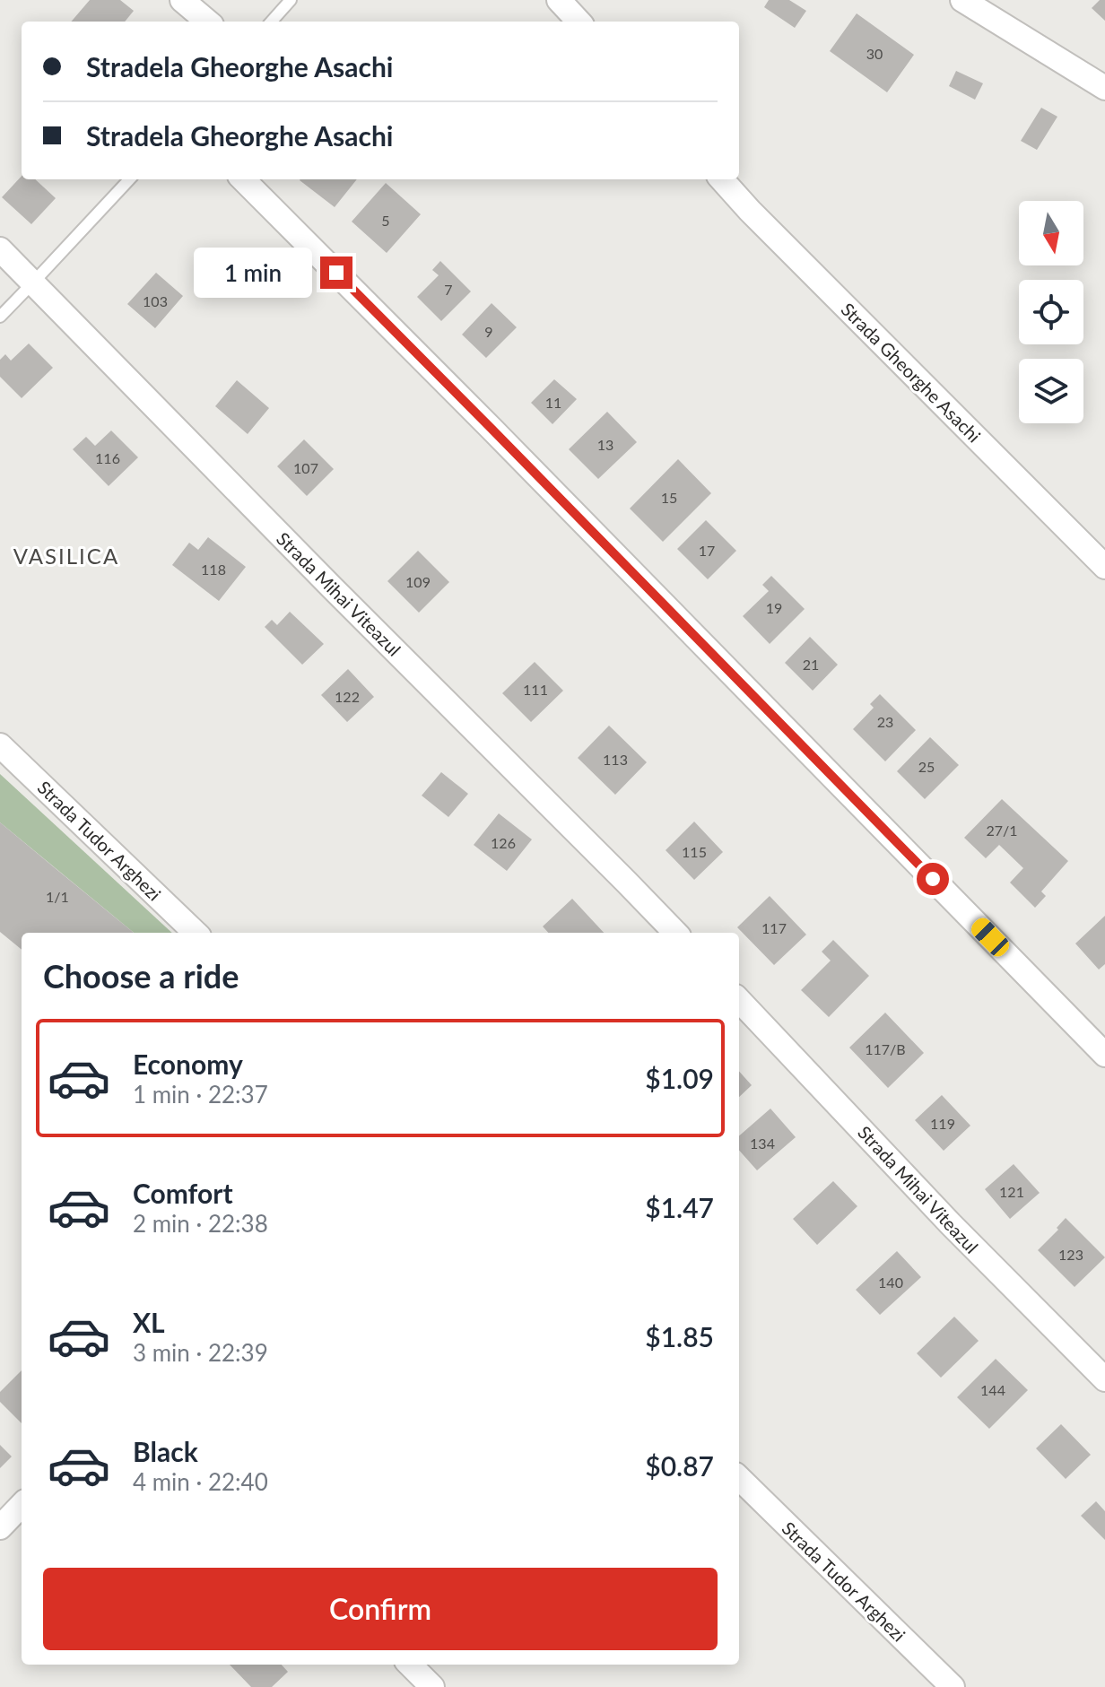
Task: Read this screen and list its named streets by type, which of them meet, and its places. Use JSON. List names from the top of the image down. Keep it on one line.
{"streets":{"street":["Strada Gheorghe Asachi","Strada Mihai Viteazul","Strada Tudor Arghezi"]},"districts":["VASILICA"],"house_numbers":["30","5","7","103","9","11","13","116","107","15","17","118","109","19","21","111","122","23","113","25","27/1","126","115","1/1","117","117/B","119","134","121","123","140","144"],"north":"bottom","page":{"banner":["Stradela Gheorghe Asachi","Stradela Gheorghe Asachi"],"bubble":"1 min","heading":"Choose a ride","list":[{"name":"Economy","note":"1 min · 22:37","value":"$1.09"},{"name":"Comfort","note":"2 min · 22:38","value":"$1.47"},{"name":"XL","note":"3 min · 22:39","value":"$1.85"},{"name":"Black","note":"4 min · 22:40","value":"$0.87"}],"buttons":"Confirm"}}
